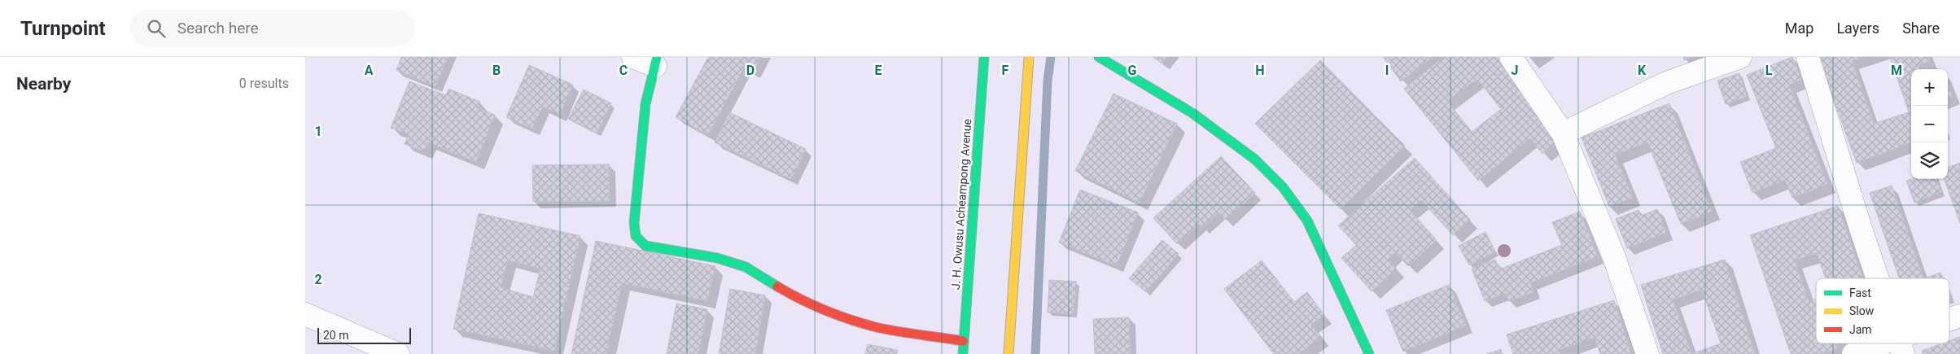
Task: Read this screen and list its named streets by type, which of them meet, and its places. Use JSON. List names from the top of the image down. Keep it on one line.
{"streets":{"street":["J. H. Owusu Acheampong Avenue"]},"legend":["Fast","Slow","Jam"],"scale_bar":"20 m","page":{"header":"Turnpoint","search":"Search here","nav":["Map","Layers","Share"],"heading":["Nearby","0 results"],"map_buttons":["+","−"],"scale":"20 m"},"grid":{"columns":["A","B","C","D","E","F","G","H","I","J","K","L","M"],"rows":["1","2"]}}
